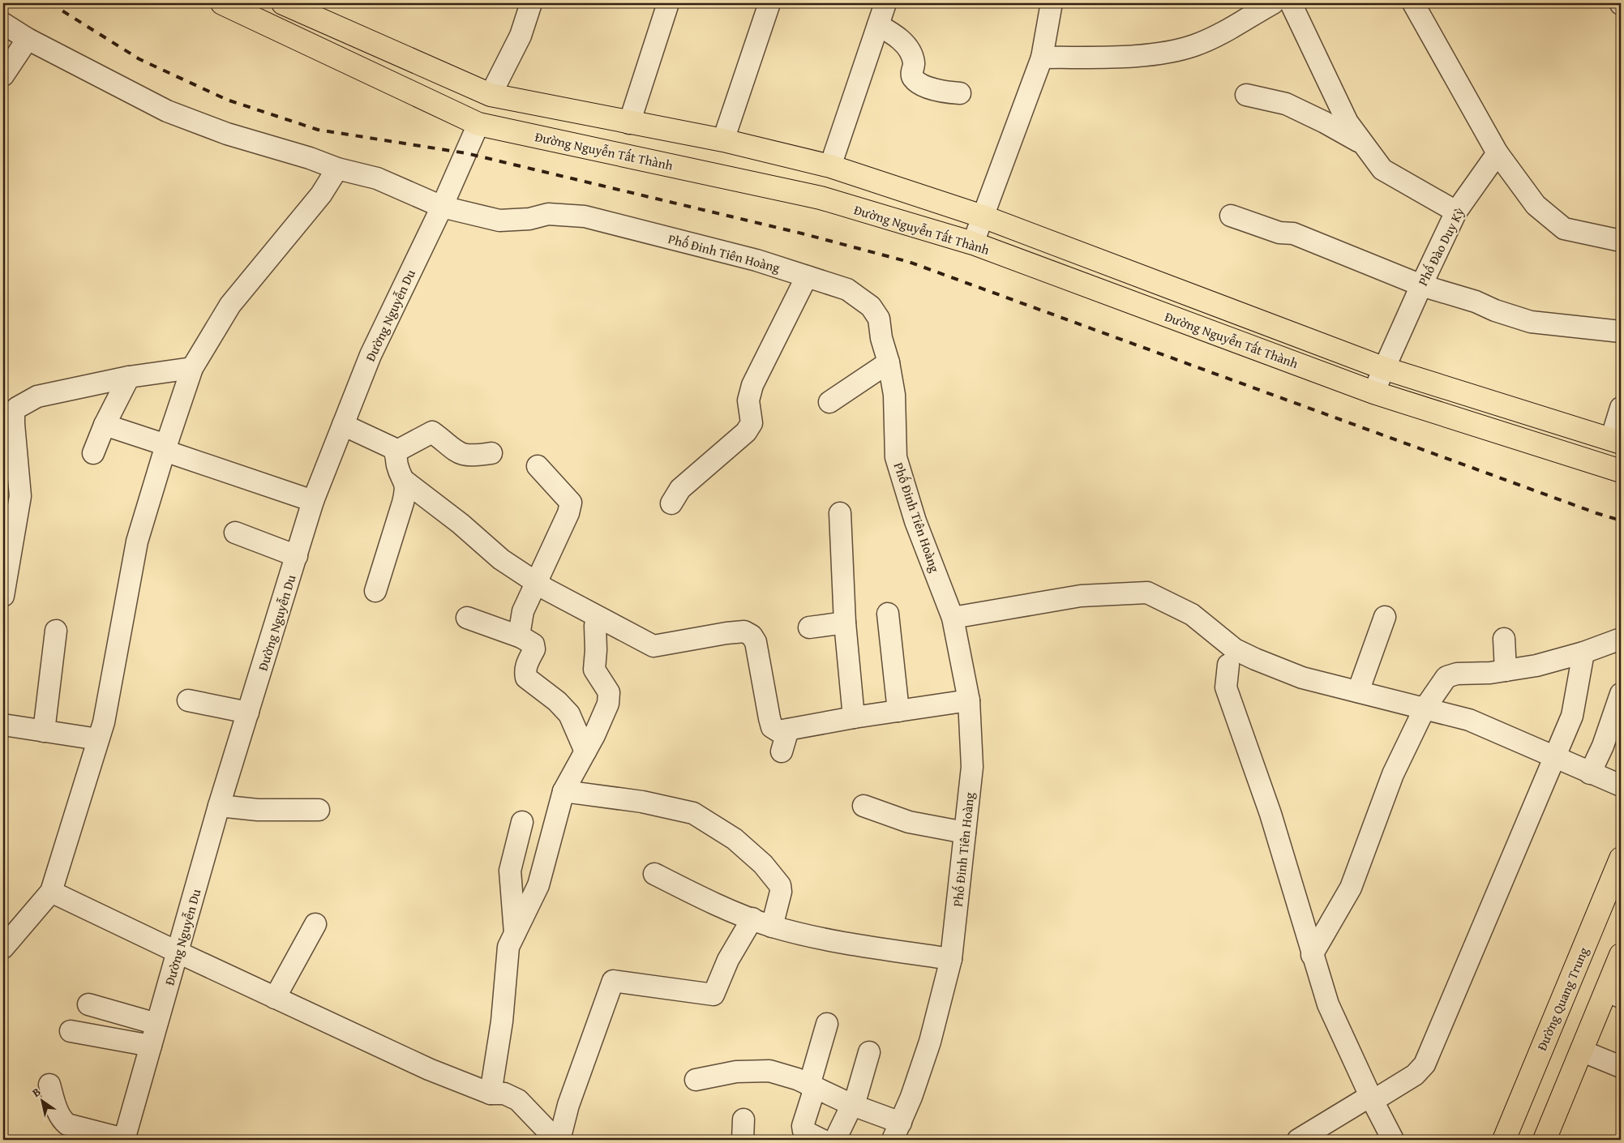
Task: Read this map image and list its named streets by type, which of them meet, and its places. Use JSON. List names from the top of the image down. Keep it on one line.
{"streets":{"main road":["Đường Nguyễn Tất Thành","Đường Quang Trung"],"street":["Phố Đào Duy Kỳ","Phố Đinh Tiên Hoàng","Đường Nguyễn Du"]},"crossings":[["Đường Nguyễn Tất Thành","Phố Đào Duy Kỳ"],["Đường Nguyễn Tất Thành","Đường Nguyễn Du"],["Phố Đinh Tiên Hoàng","Đường Nguyễn Du"]],"north":"top left"}
